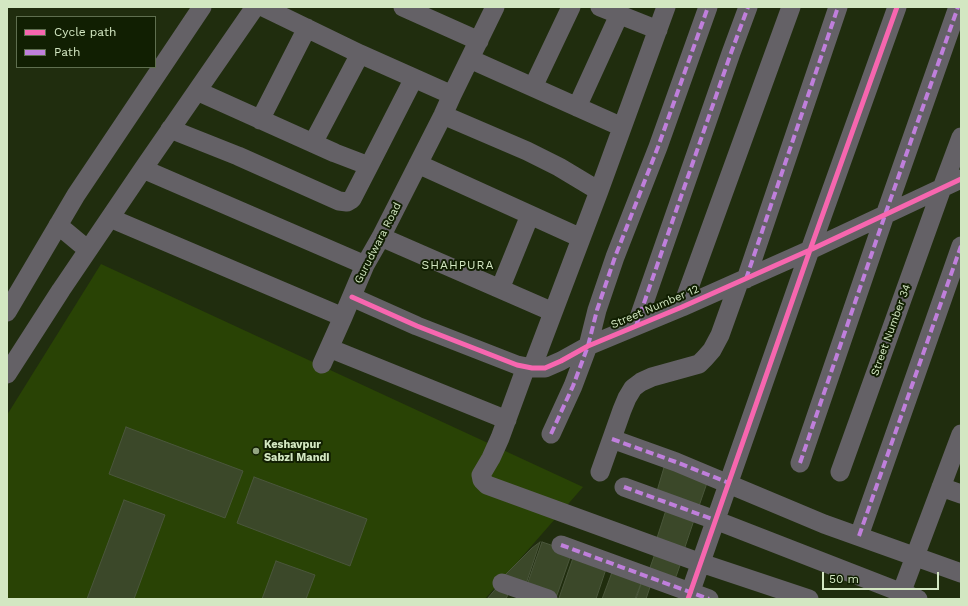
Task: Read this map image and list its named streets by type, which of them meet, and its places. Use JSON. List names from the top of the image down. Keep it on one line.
{"streets":{"street":["Gurudwara Road","Street Number 12","Street Number 34"]},"crossings":[["Gurudwara Road","Street Number 12"],["Street Number 12","Street Number 34"]],"districts":["SHAHPURA"],"places":["Keshavpur Sabzi Mandi"],"legend":["Cycle path","Path"],"scale_bar":"50 m"}
